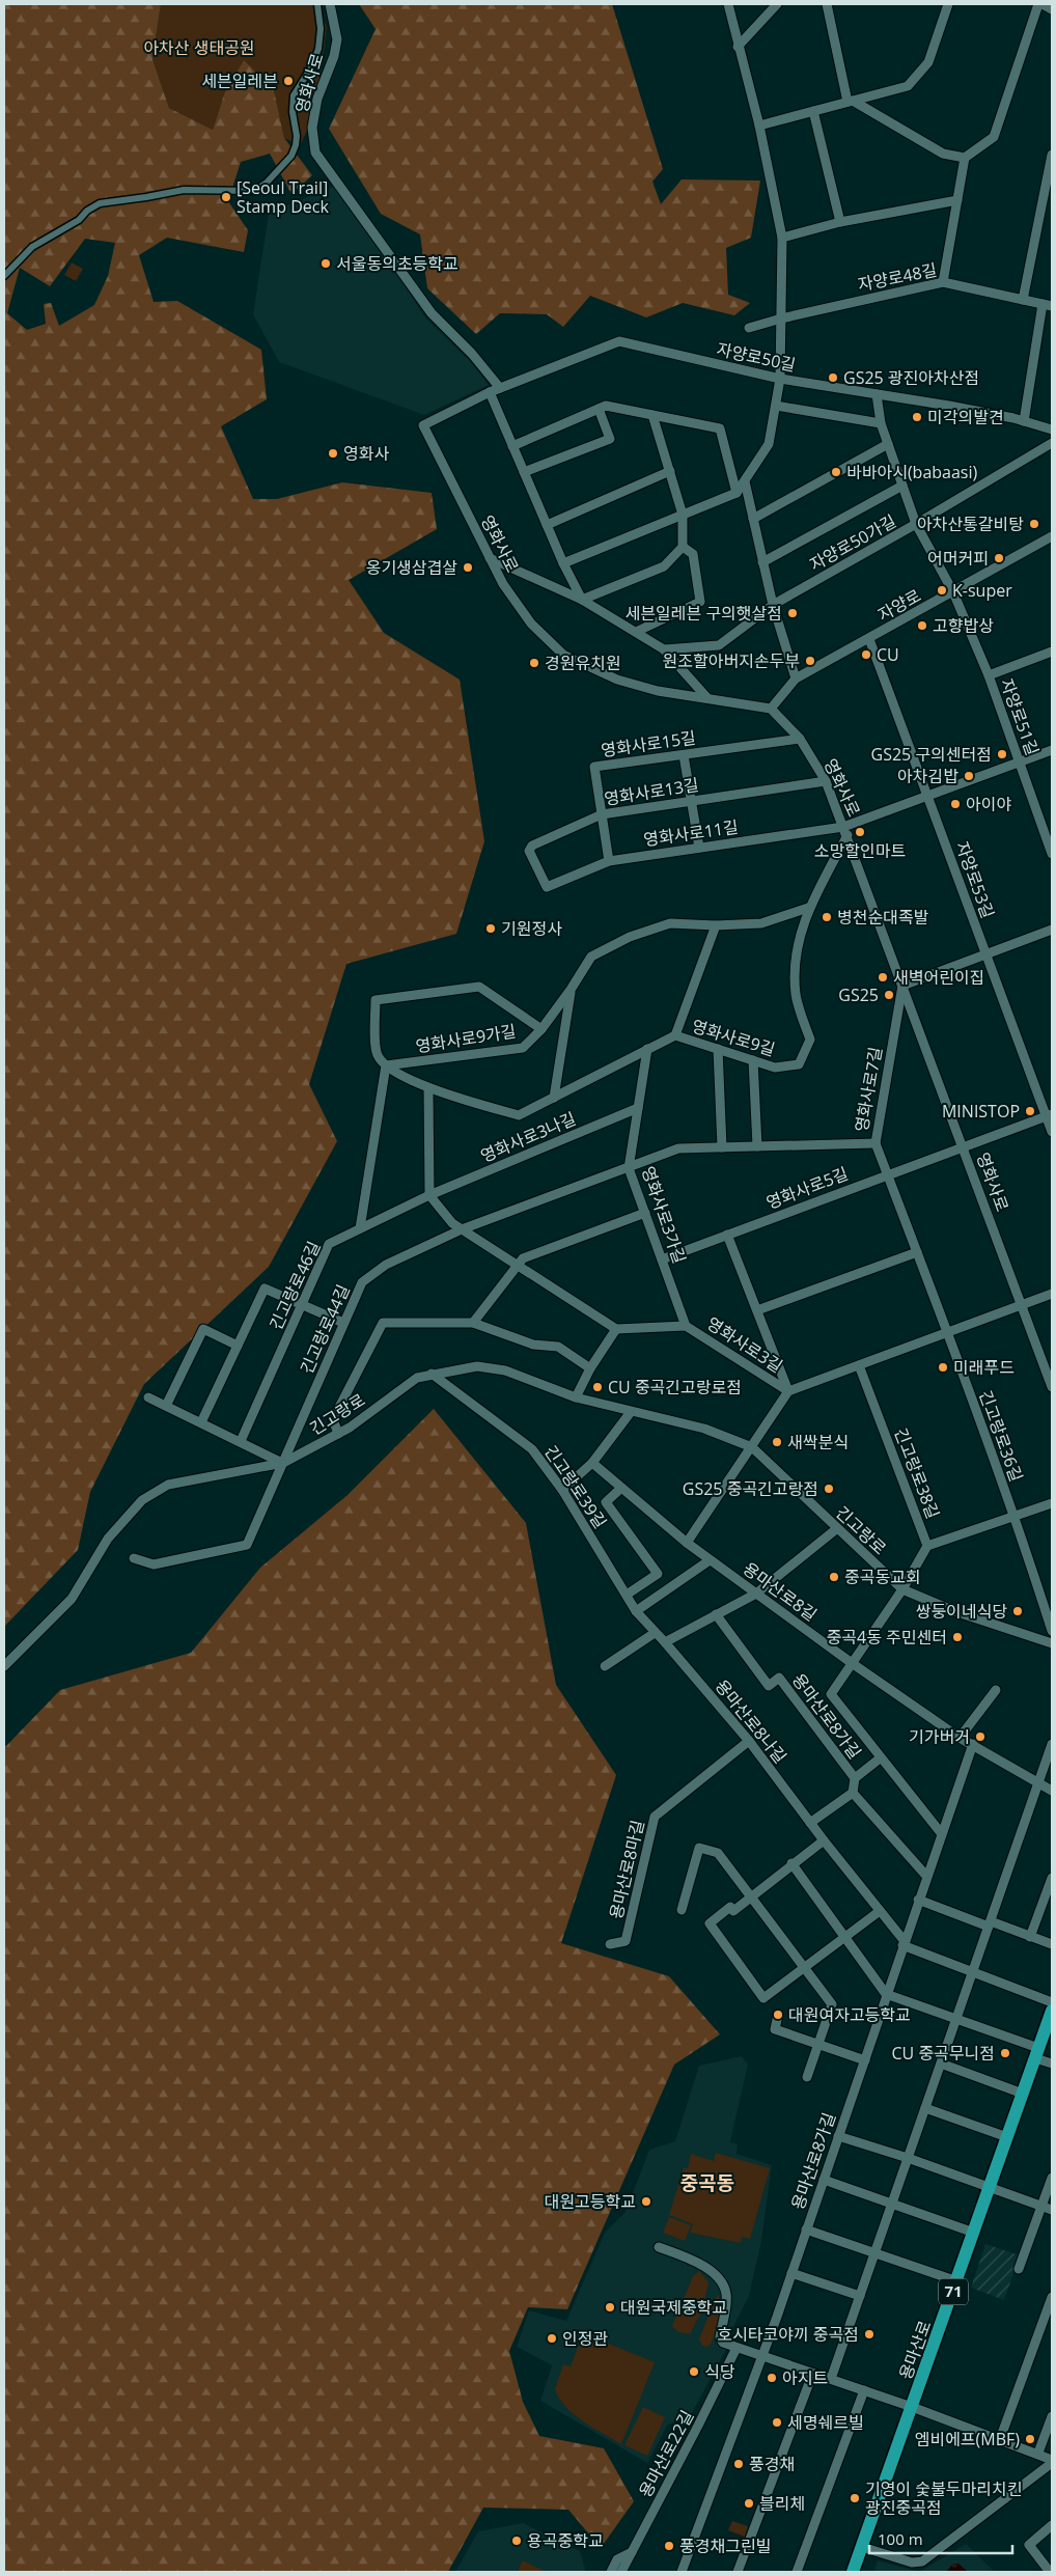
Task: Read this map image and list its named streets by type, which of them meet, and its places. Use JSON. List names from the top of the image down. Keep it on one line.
{"streets":{"main road":["71","용마산로"],"street":["영화사로","자양로48길","자양로50길","자양로50가길","자양로","자양로51길","영화사로15길","영화사로13길","영화사로11길","자양로53길","영화사로9길","영화사로9가길","영화사로7길","영화사로3나길","영화사로5길","영화사로3가길","긴고랑로46길","긴고랑로44길","영화사로3길","긴고랑로","긴고랑로36길","긴고랑로38길","긴고랑로39길","용마산로8길","용마산로8가길","용마산로8나길","용마산로8마길","용마산로22길"]},"crossings":[["영화사로","자양로50길"],["영화사로","자양로"],["영화사로","영화사로15길"],["영화사로","영화사로13길"],["영화사로","영화사로11길"],["영화사로","영화사로9길"],["영화사로","영화사로7길"],["영화사로","영화사로5길"],["영화사로","영화사로3길"],["자양로50길","자양로51길"],["자양로50가길","자양로51길"],["자양로","자양로51길"],["자양로","자양로53길"],["자양로51길","영화사로11길"],["영화사로15길","영화사로13길"],["영화사로15길","영화사로11길"],["영화사로13길","영화사로11길"],["영화사로11길","자양로53길"],["영화사로11길","영화사로9길"],["자양로53길","영화사로5길"],["영화사로9길","영화사로9가길"],["영화사로9길","영화사로3가길"],["영화사로7길","영화사로3가길"],["영화사로7길","긴고랑로44길"],["영화사로7길","긴고랑로36길"],["영화사로3나길","영화사로3가길"],["영화사로3나길","긴고랑로46길"],["영화사로5길","영화사로3가길"],["영화사로5길","긴고랑로36길"],["영화사로3가길","영화사로3길"],["긴고랑로44길","긴고랑로"],["영화사로3길","긴고랑로"],["영화사로3길","긴고랑로36길"],["영화사로3길","긴고랑로38길"],["긴고랑로","긴고랑로38길"],["긴고랑로","긴고랑로39길"],["긴고랑로38길","용마산로8길"],["긴고랑로39길","용마산로8나길"],["용마산로8길","용마산로8가길"],["용마산로8가길","용마산로8나길"],["용마산로8나길","용마산로8마길"]],"districts":["중곡동"],"parks":["아차산 생태공원"],"places":["세븐일레븐","[Seoul Trail] Stamp Deck","서울동의초등학교","GS25 광진아차산점","미각의발견","영화사","바바아시(babaasi)","아차산통갈비탕","어머커피","옹기생삼겹살","K-super","세븐일레븐 구의햇살점","고향밥상","CU","원조할아버지손두부","경원유치원","GS25 구의센터점","아차김밥","아이야","소망할인마트","병천순대족발","기원정사","새벽어린이집","GS25","MINISTOP","미래푸드","CU 중곡긴고랑로점","새싹분식","GS25 중곡긴고랑점","중곡동교회","쌍둥이네식당","중곡4동 주민센터","기가버거","대원여자고등학교","CU 중곡무니점","대원고등학교","대원국제중학교","호시타코야끼 중곡점","인정관","식당","아지트","세명쉐르빌","엠비에프(MBF)","풍경채","기영이 숯불두마리치킨 광진중곡점","블리체","용곡중학교","풍경채그린빌"],"scale_bar":"100 m"}
